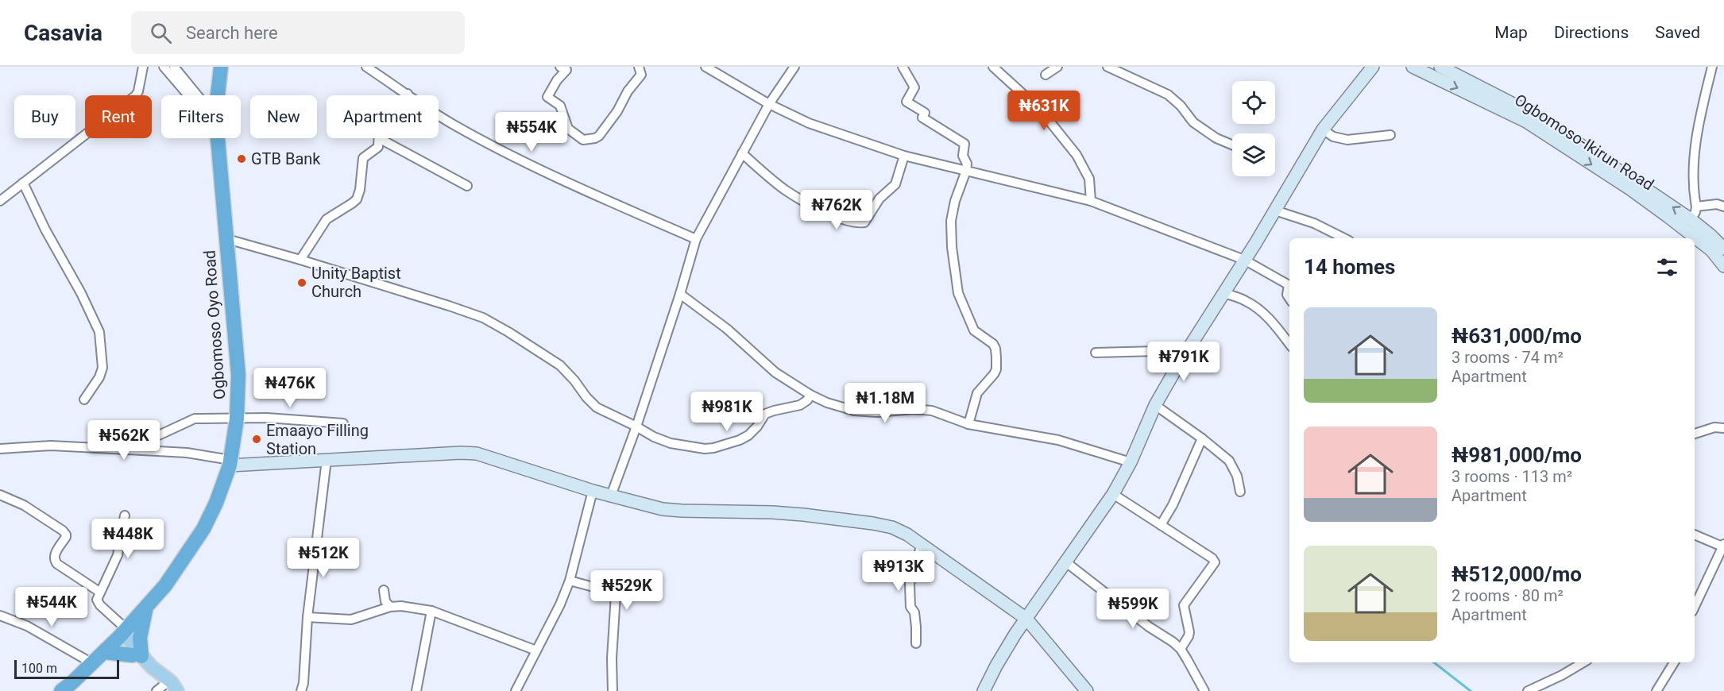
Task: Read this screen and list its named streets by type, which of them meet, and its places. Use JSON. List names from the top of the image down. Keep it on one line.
{"streets":{"highway":["Ogbomoso Oyo Road"],"street":["Ogbomoso-Ikirun Road"]},"places":["GTB Bank","Unity Baptist Church","Emaayo Filling Station"],"scale_bar":"100 m","page":{"header":"Casavia","search":"Search here","nav":["Map","Directions","Saved"],"price":["₦631K","₦554K","₦762K","₦791K","₦476K","₦1.18M","₦981K","₦562K","₦448K","₦512K","₦913K","₦529K","₦544K","₦599K"],"chip":["Buy","Rent","Filters","New","Apartment"],"heading":"14 homes","list":[{"name":"₦631,000/mo","note":"3 rooms · 74 m² · Apartment"},{"name":"₦981,000/mo","note":"3 rooms · 113 m² · Apartment"},{"name":"₦512,000/mo","note":"2 rooms · 80 m² · Apartment"}],"scale":"100 m"}}
